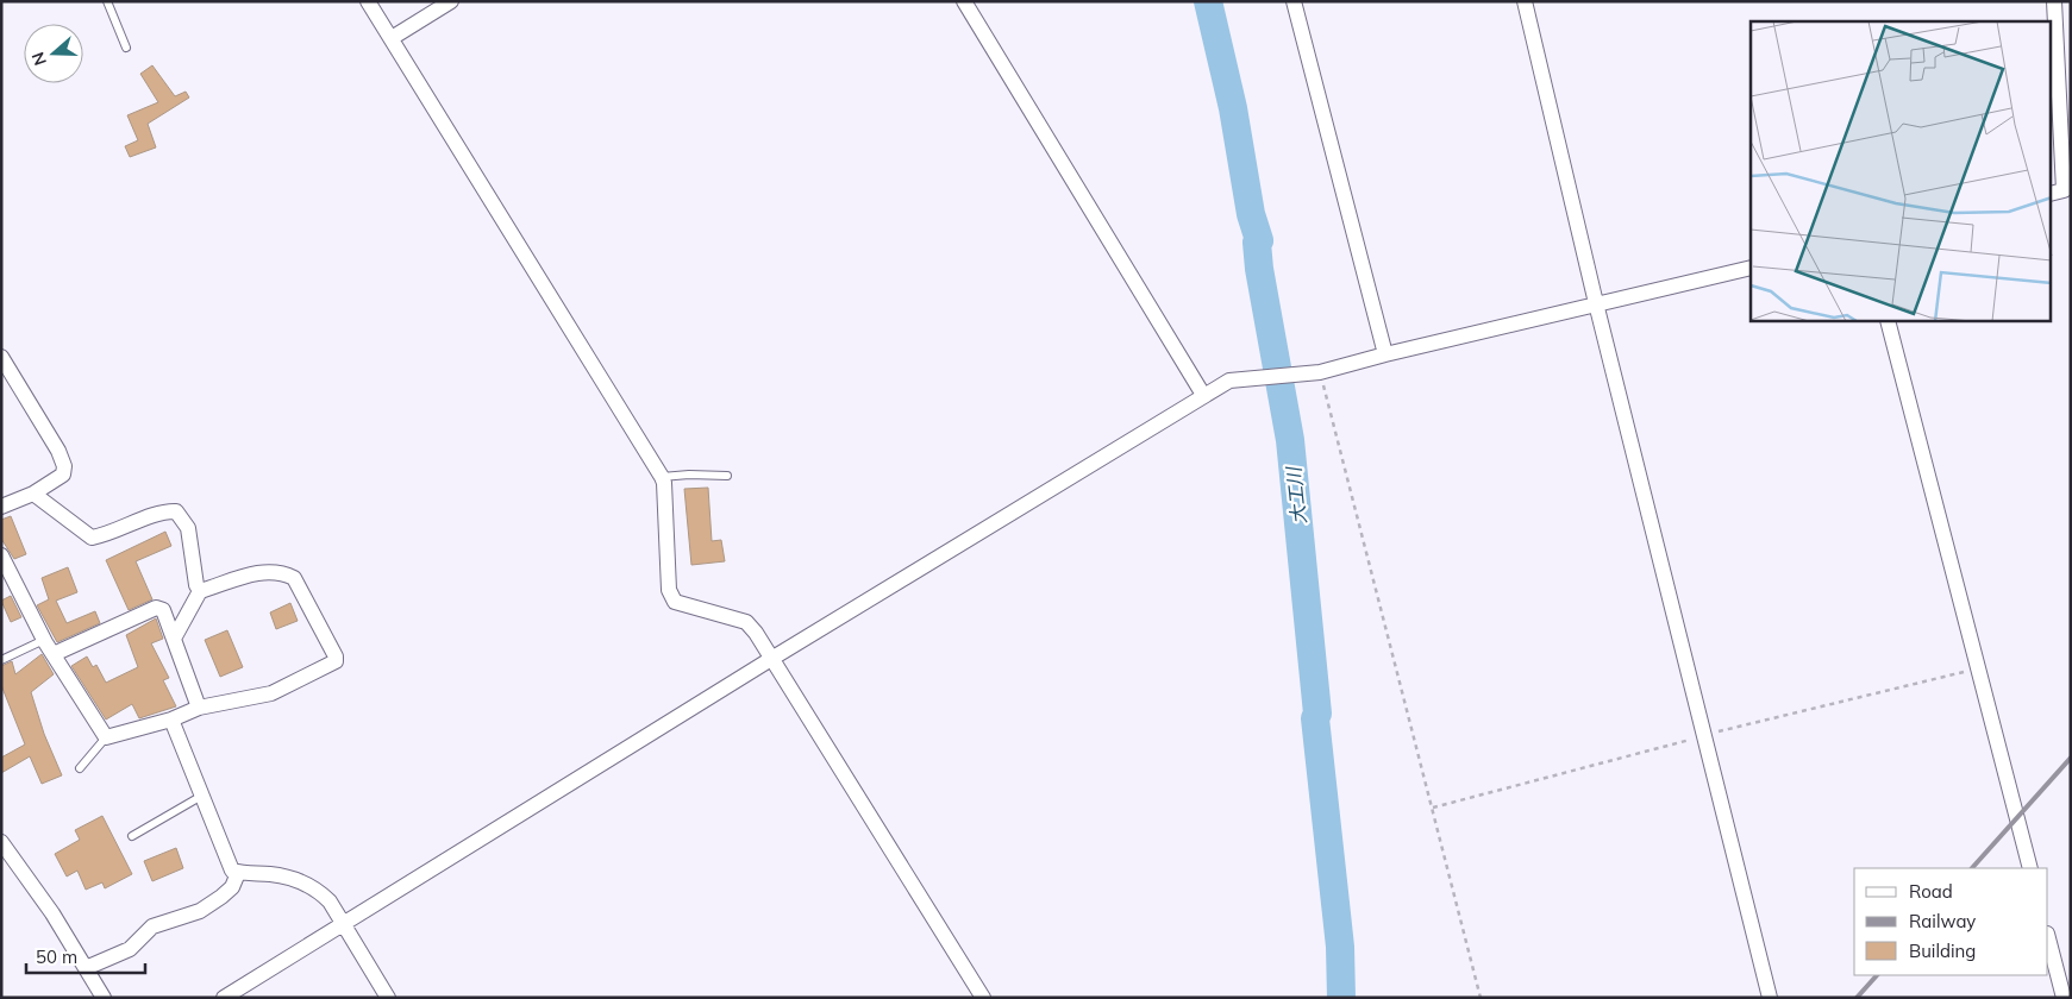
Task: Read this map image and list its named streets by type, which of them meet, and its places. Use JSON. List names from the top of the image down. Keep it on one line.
{"water":["大工川"],"legend":["Road","Railway","Building"],"scale_bar":"50 m","north":"left"}
